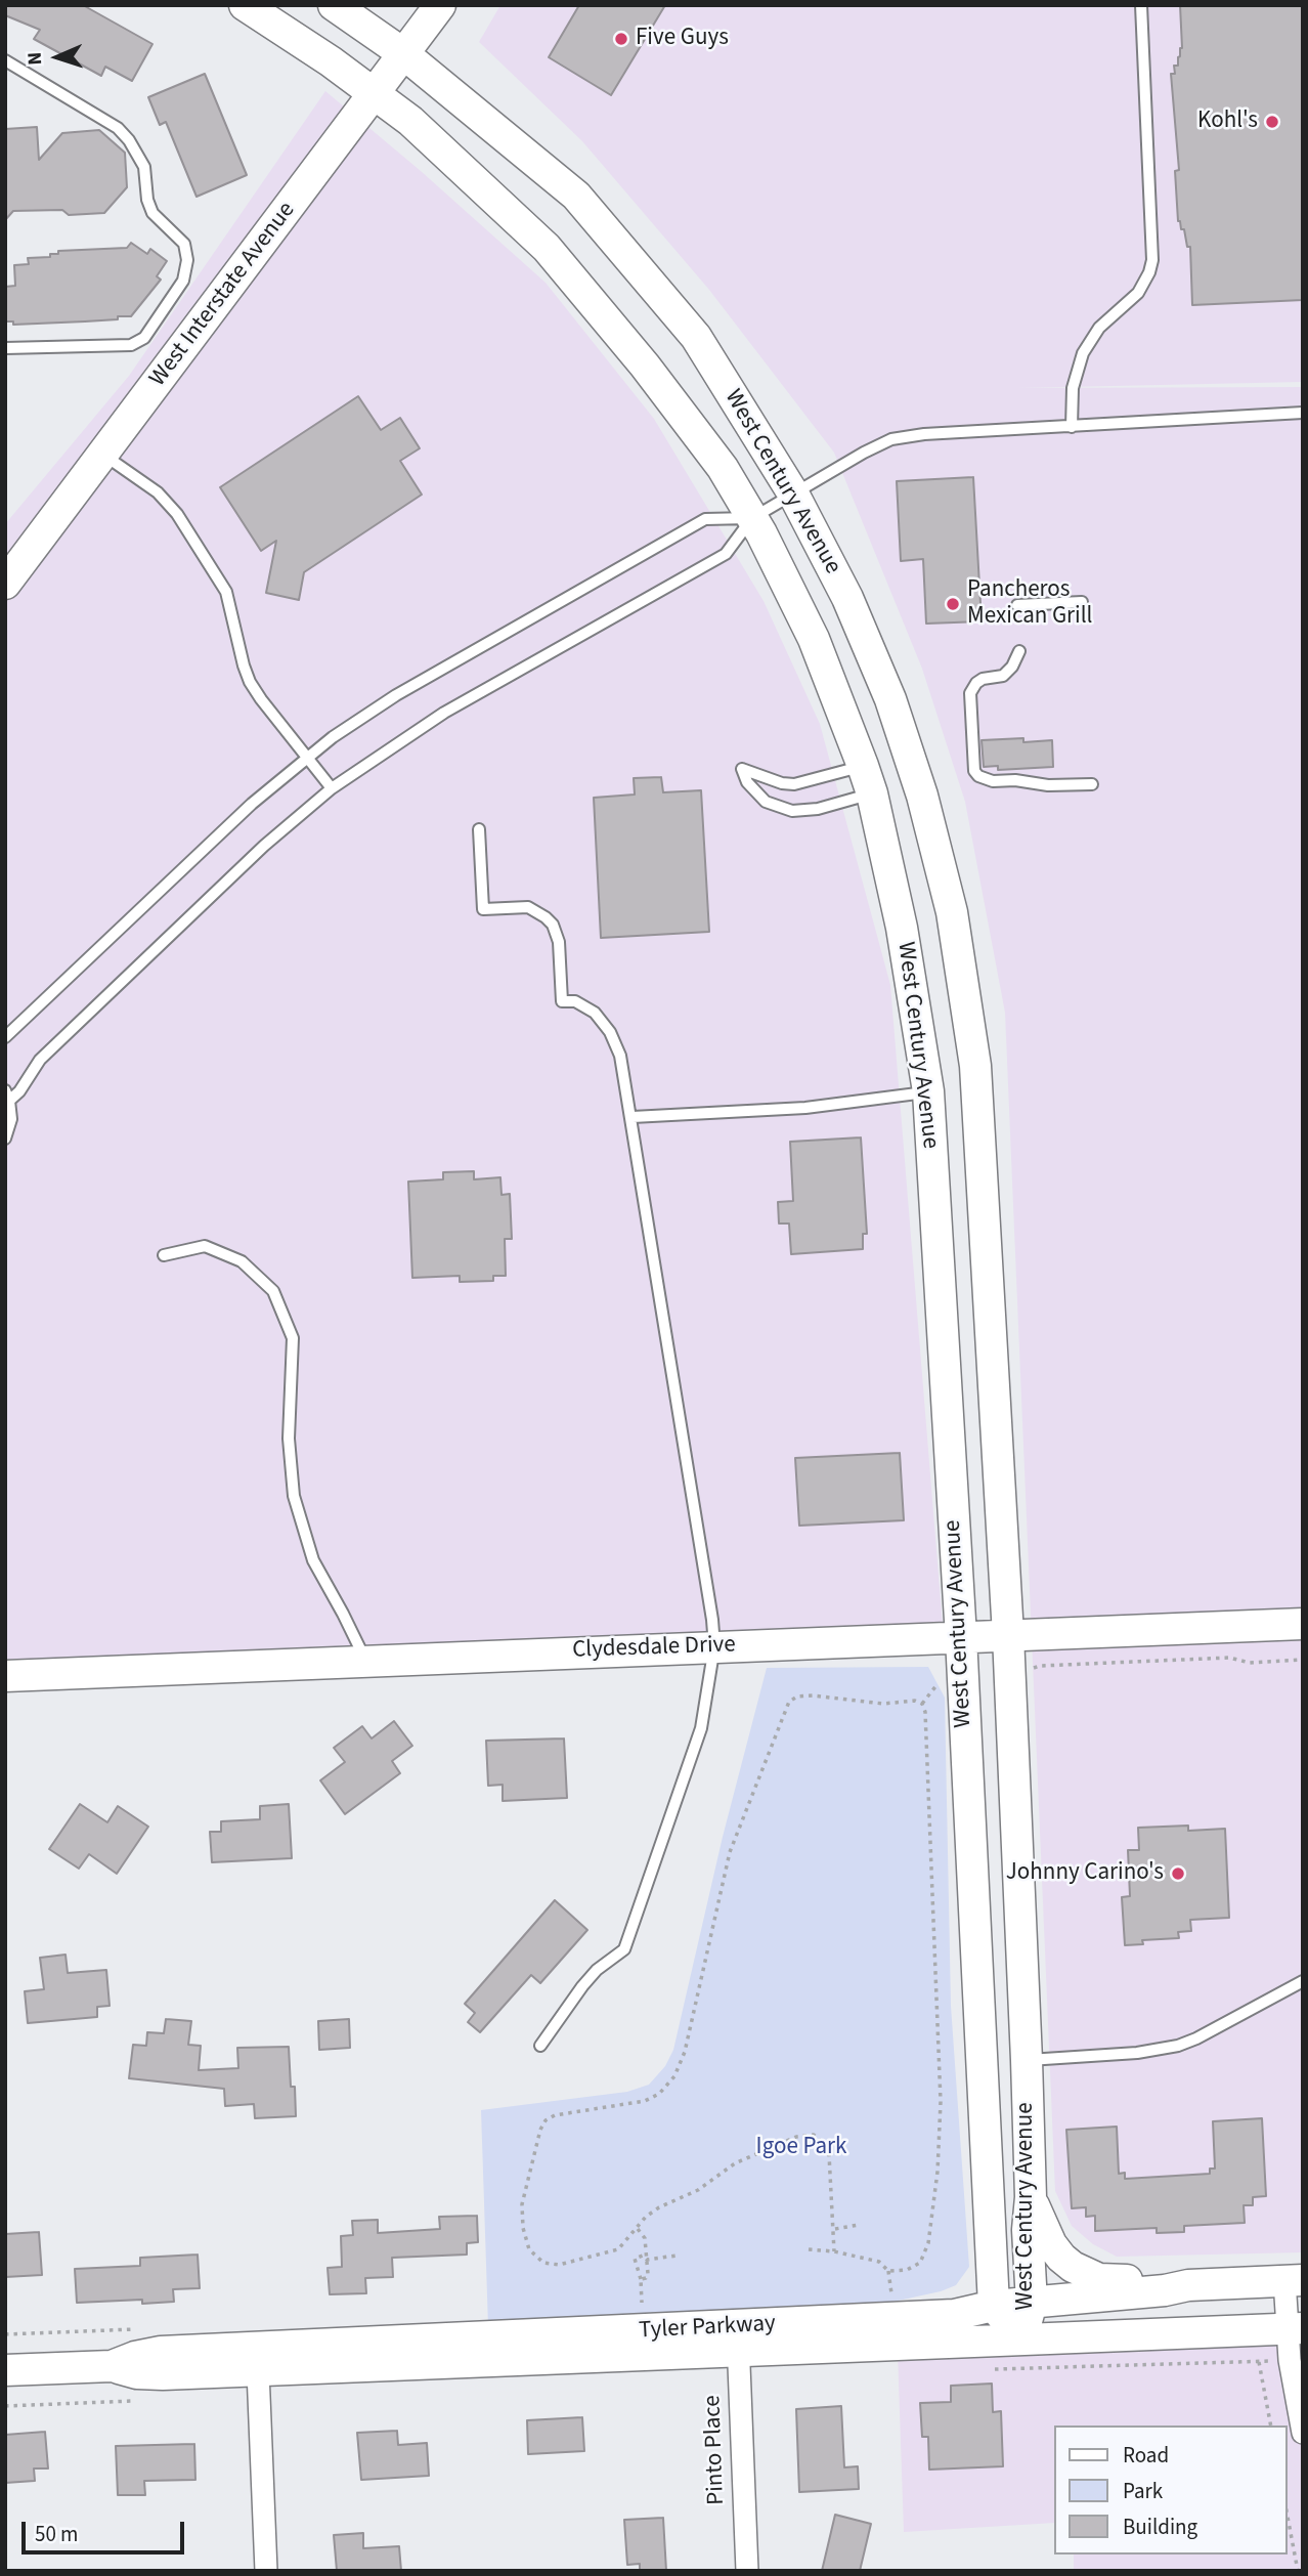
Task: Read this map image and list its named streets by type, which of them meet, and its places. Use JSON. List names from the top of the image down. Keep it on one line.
{"streets":{"main road":["West Interstate Avenue","West Century Avenue","Clydesdale Drive","Tyler Parkway"],"street":["Pinto Place"]},"crossings":[["West Interstate Avenue","West Century Avenue"],["West Century Avenue","Clydesdale Drive"],["West Century Avenue","Tyler Parkway"],["Tyler Parkway","Pinto Place"]],"parks":["Igoe Park"],"places":["Five Guys","Kohl's","Pancheros Mexican Grill","Johnny Carino's"],"legend":["Road","Park","Building"],"scale_bar":"50 m","north":"left"}
